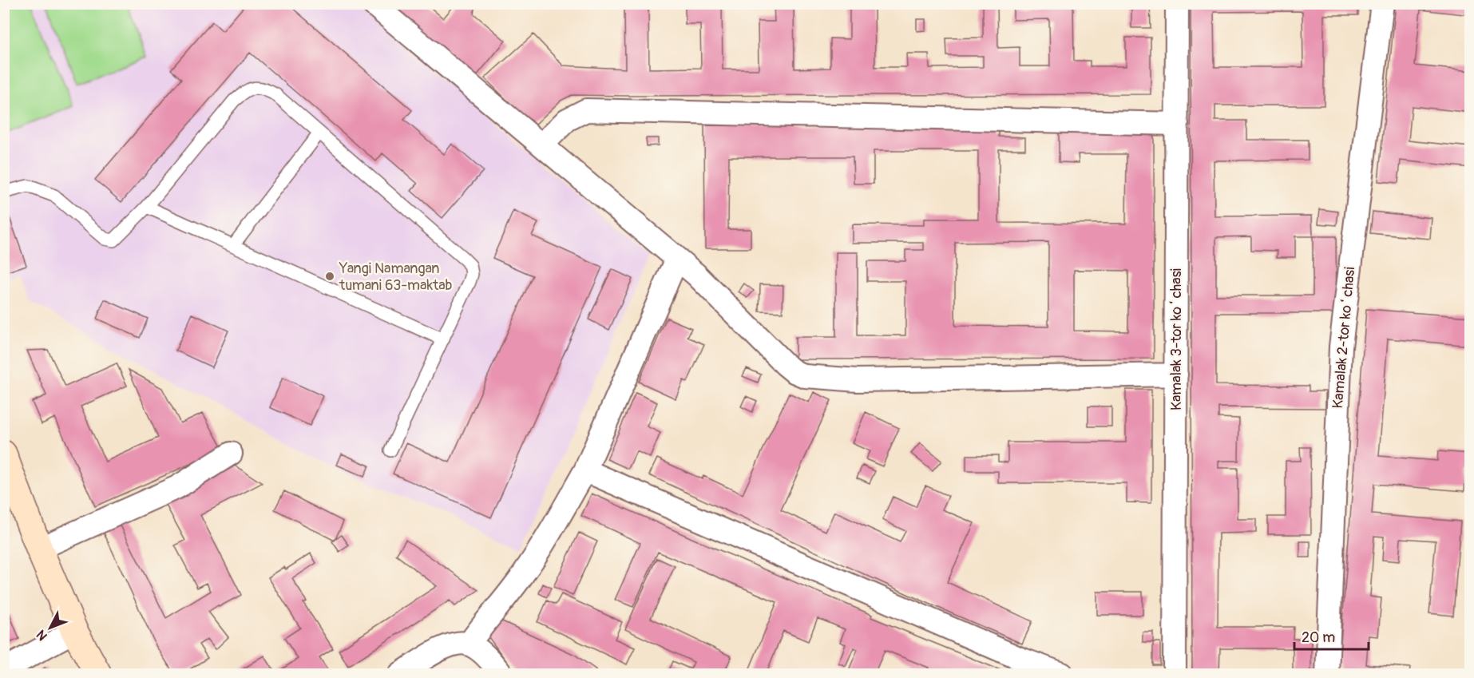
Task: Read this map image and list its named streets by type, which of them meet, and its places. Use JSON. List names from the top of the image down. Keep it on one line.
{"streets":{"street":["Kamalak 2-tor koʻchasi","Kamalak 3-tor koʻchasi"]},"places":["Yangi Namangan tumani 63-maktab"],"scale_bar":"20 m","north":"bottom left"}
